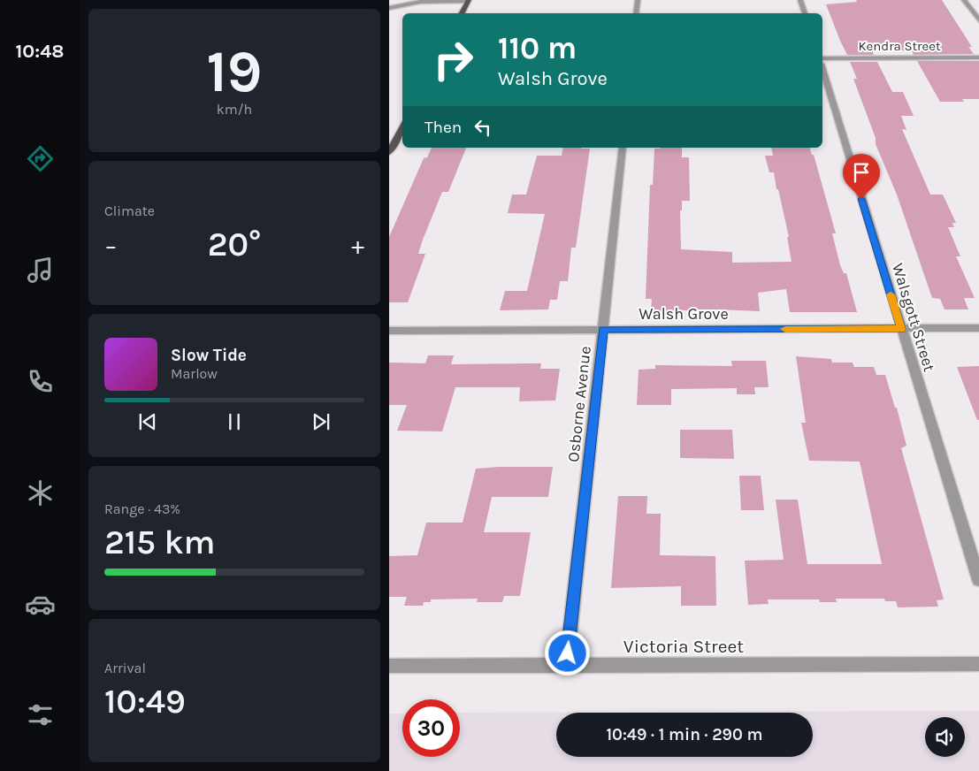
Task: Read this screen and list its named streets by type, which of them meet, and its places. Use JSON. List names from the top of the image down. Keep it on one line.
{"streets":{"street":["Kendra Street","Walsh Grove","Walsgott Street","Osborne Avenue","Victoria Street"]},"crossings":[["Walsh Grove","Walsgott Street"],["Walsh Grove","Osborne Avenue"],["Osborne Avenue","Victoria Street"]],"page":{"tabs":"10:48","tile":[["19","km/h"],"Climate",["Range · 43%","215 km"],["Arrival","10:49"]],"turn":["110 m","Walsh Grove"],"then":"Then","heat":["−","20°","+"],"song":["Slow Tide","Marlow"],"limit":"30","trip":"10:49 · 1 min · 290 m"}}
